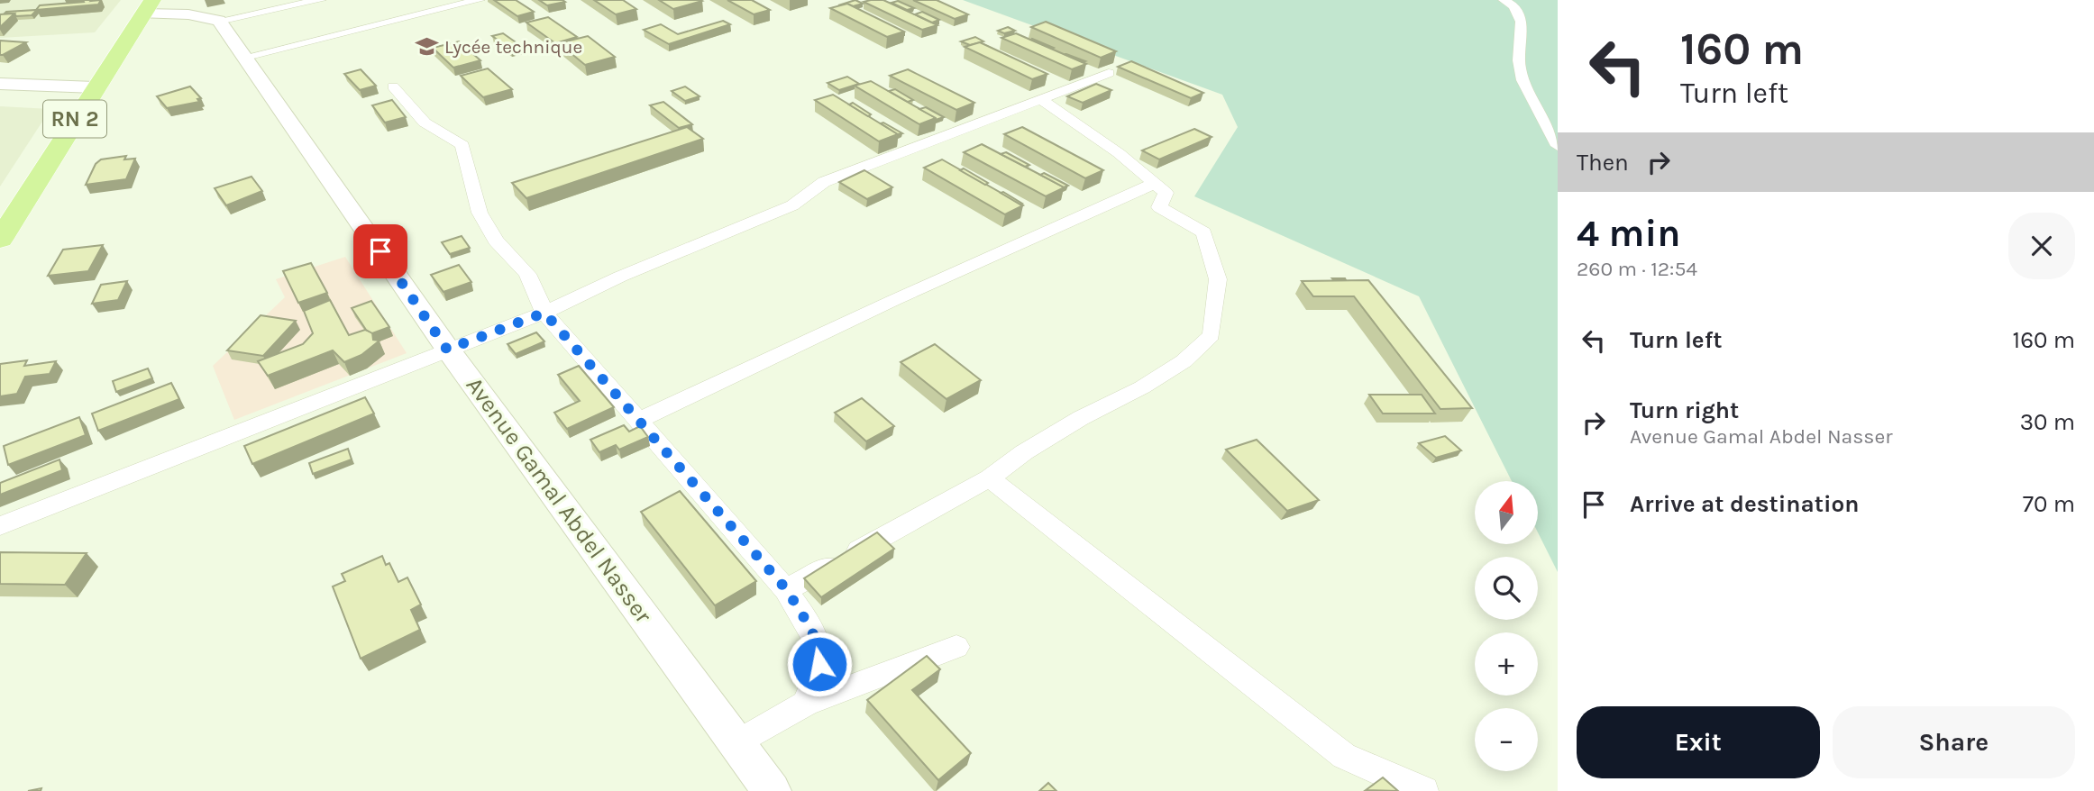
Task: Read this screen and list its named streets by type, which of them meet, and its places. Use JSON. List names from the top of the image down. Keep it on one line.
{"streets":{"main road":["RN 2"],"street":["Avenue Gamal Abdel Nasser"]},"places":{"school or university":["Lycée technique"]},"north":"top","page":{"turn":["160 m","Turn left"],"then":"Then","heading":["4 min","260 m · 12:54"],"list":[{"name":"Turn left","value":"160 m"},{"name":"Turn right","note":"Avenue Gamal Abdel Nasser","value":"30 m"},{"name":"Arrive at destination","value":"70 m"}],"map_buttons":["+","−"],"buttons":["Exit","Share"]}}
